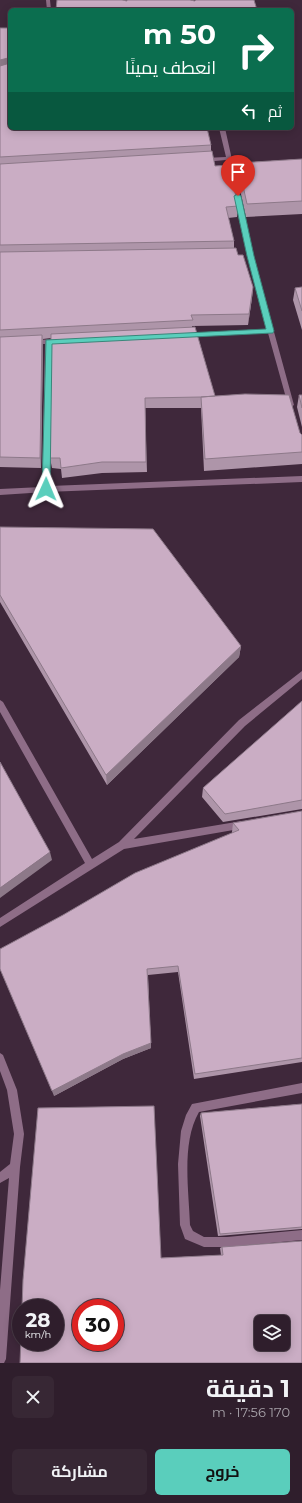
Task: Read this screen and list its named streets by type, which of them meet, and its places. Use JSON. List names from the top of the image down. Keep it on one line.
{"page":{"turn":["50 m","انعطف يمينًا"],"then":"ثم","speed":"28 km/h","limit":"30","heading":["1 دقيقة","170 m · 17:56"],"buttons":["خروج","مشاركة"]}}
